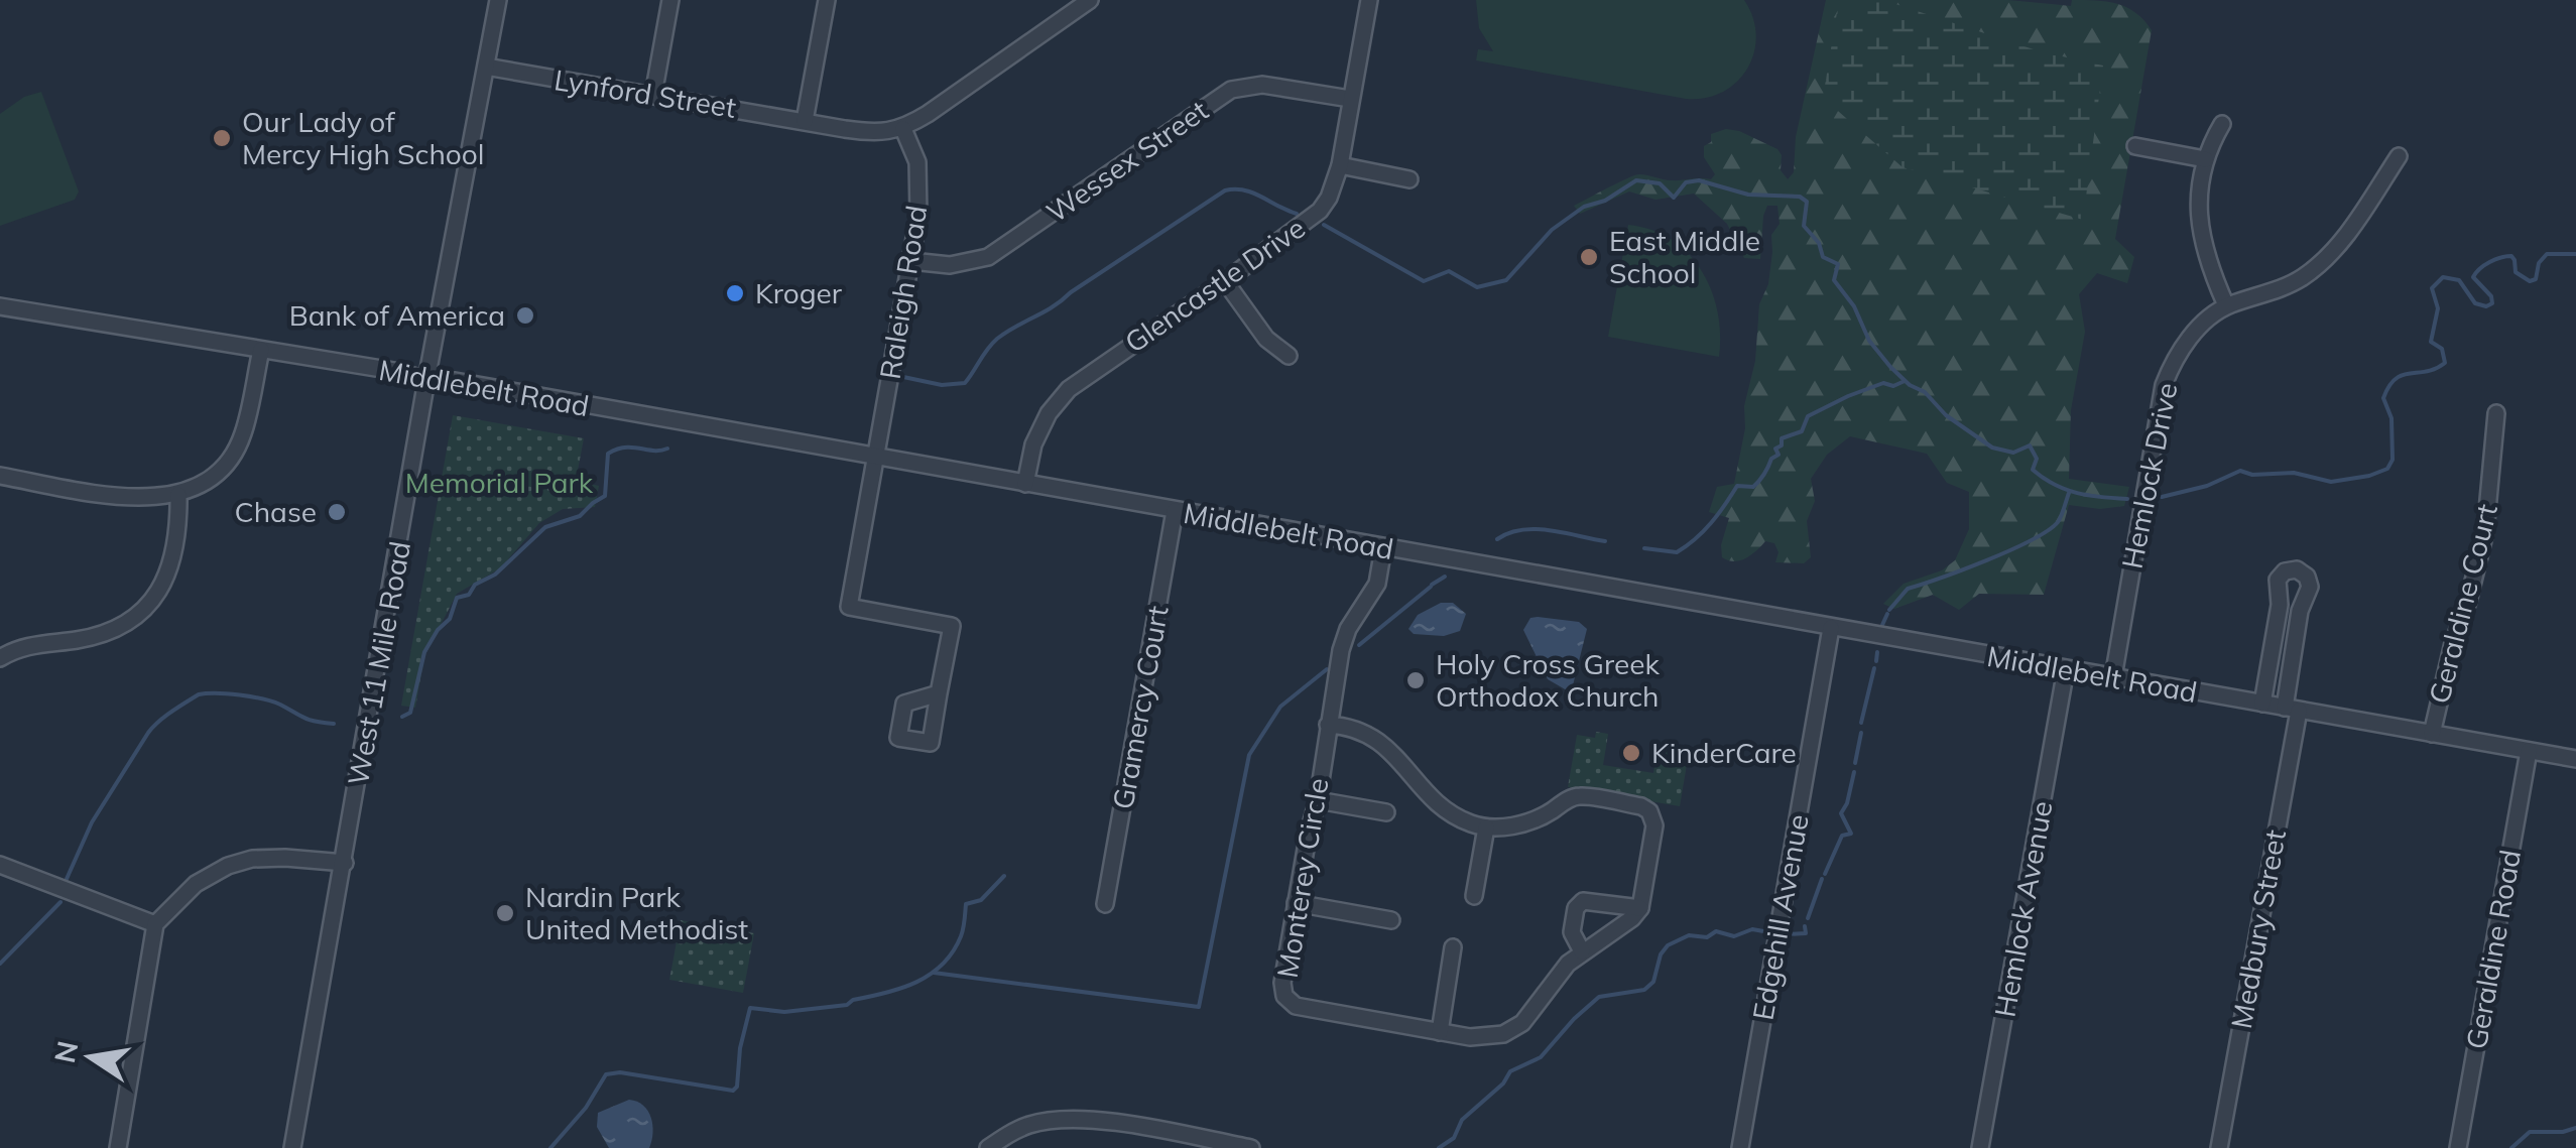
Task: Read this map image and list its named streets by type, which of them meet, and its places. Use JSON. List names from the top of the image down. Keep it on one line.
{"streets":{"street":["Lynford Street","Wessex Street","Glencastle Drive","Raleigh Road","Middlebelt Road","Hemlock Drive","Geraldine Court","West 11 Mile Road","Gramercy Court","Monterey Circle","Hemlock Avenue","Edgehill Avenue","Medbury Street","Geraldine Road"]},"crossings":[["Lynford Street","Raleigh Road"],["Lynford Street","West 11 Mile Road"],["Wessex Street","Glencastle Drive"],["Wessex Street","Raleigh Road"],["Glencastle Drive","Middlebelt Road"],["Raleigh Road","Middlebelt Road"],["Middlebelt Road","Hemlock Drive"],["Middlebelt Road","Geraldine Court"],["Middlebelt Road","West 11 Mile Road"],["Middlebelt Road","Gramercy Court"],["Middlebelt Road","Monterey Circle"],["Middlebelt Road","Hemlock Avenue"],["Middlebelt Road","Edgehill Avenue"],["Middlebelt Road","Medbury Street"],["Middlebelt Road","Geraldine Road"]],"parks":["Memorial Park"],"places":["Our Lady of Mercy High School","East Middle School","Kroger","Bank of America","Chase","Holy Cross Greek Orthodox Church","KinderCare","Nardin Park United Methodist"],"north":"left"}
